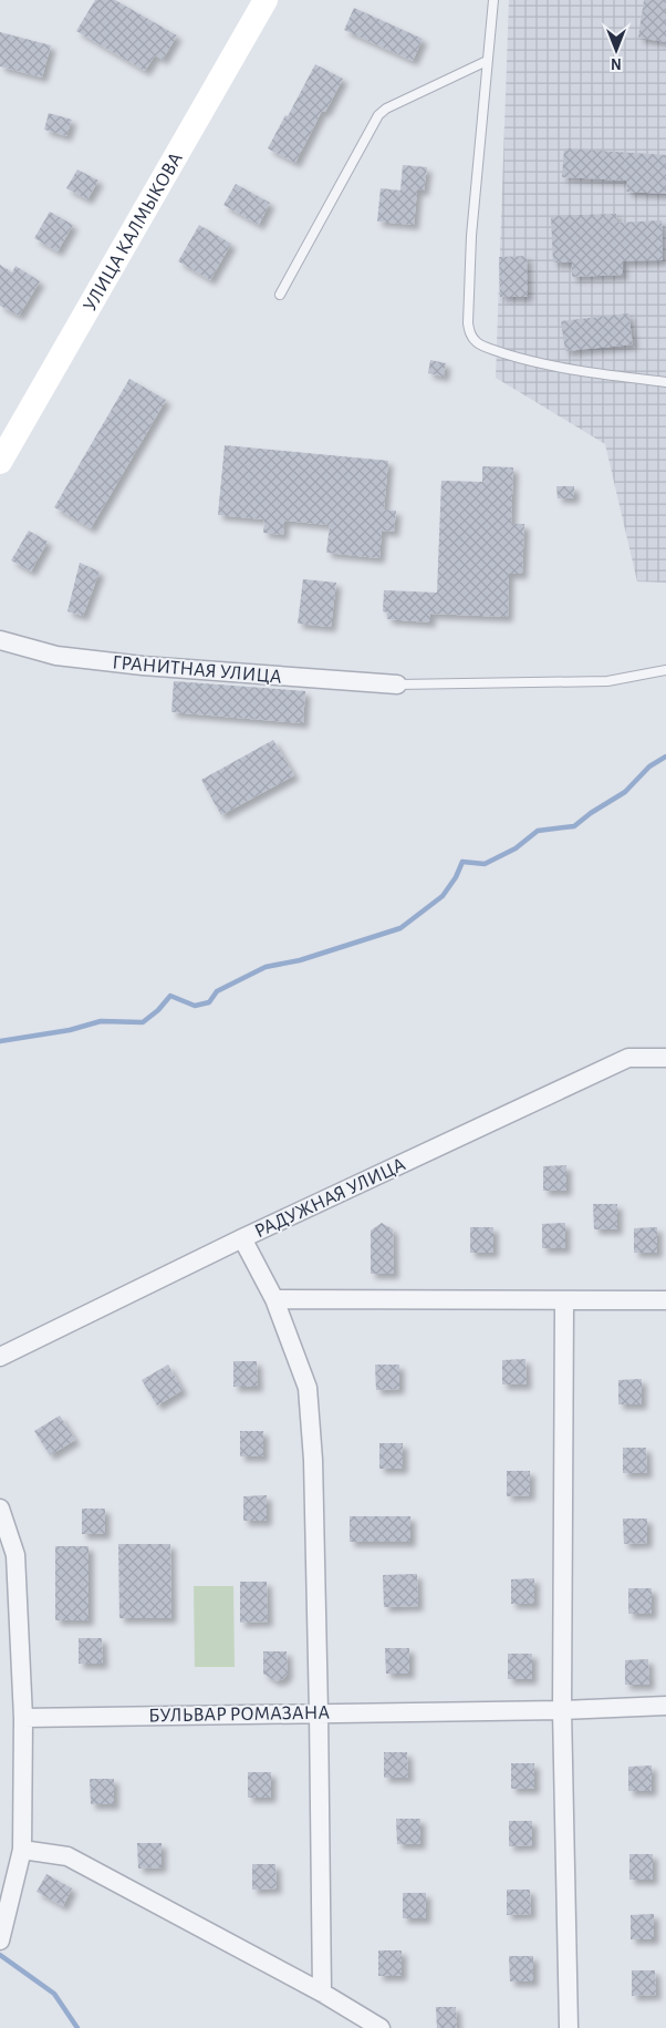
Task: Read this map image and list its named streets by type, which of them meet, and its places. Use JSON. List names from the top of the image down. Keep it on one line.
{"streets":{"main road":["УЛИЦА КАЛМЫКОВА"],"street":["ГРАНИТНАЯ УЛИЦА","РАДУЖНАЯ УЛИЦА","БУЛЬВАР РОМАЗАНА"]},"north":"bottom"}
